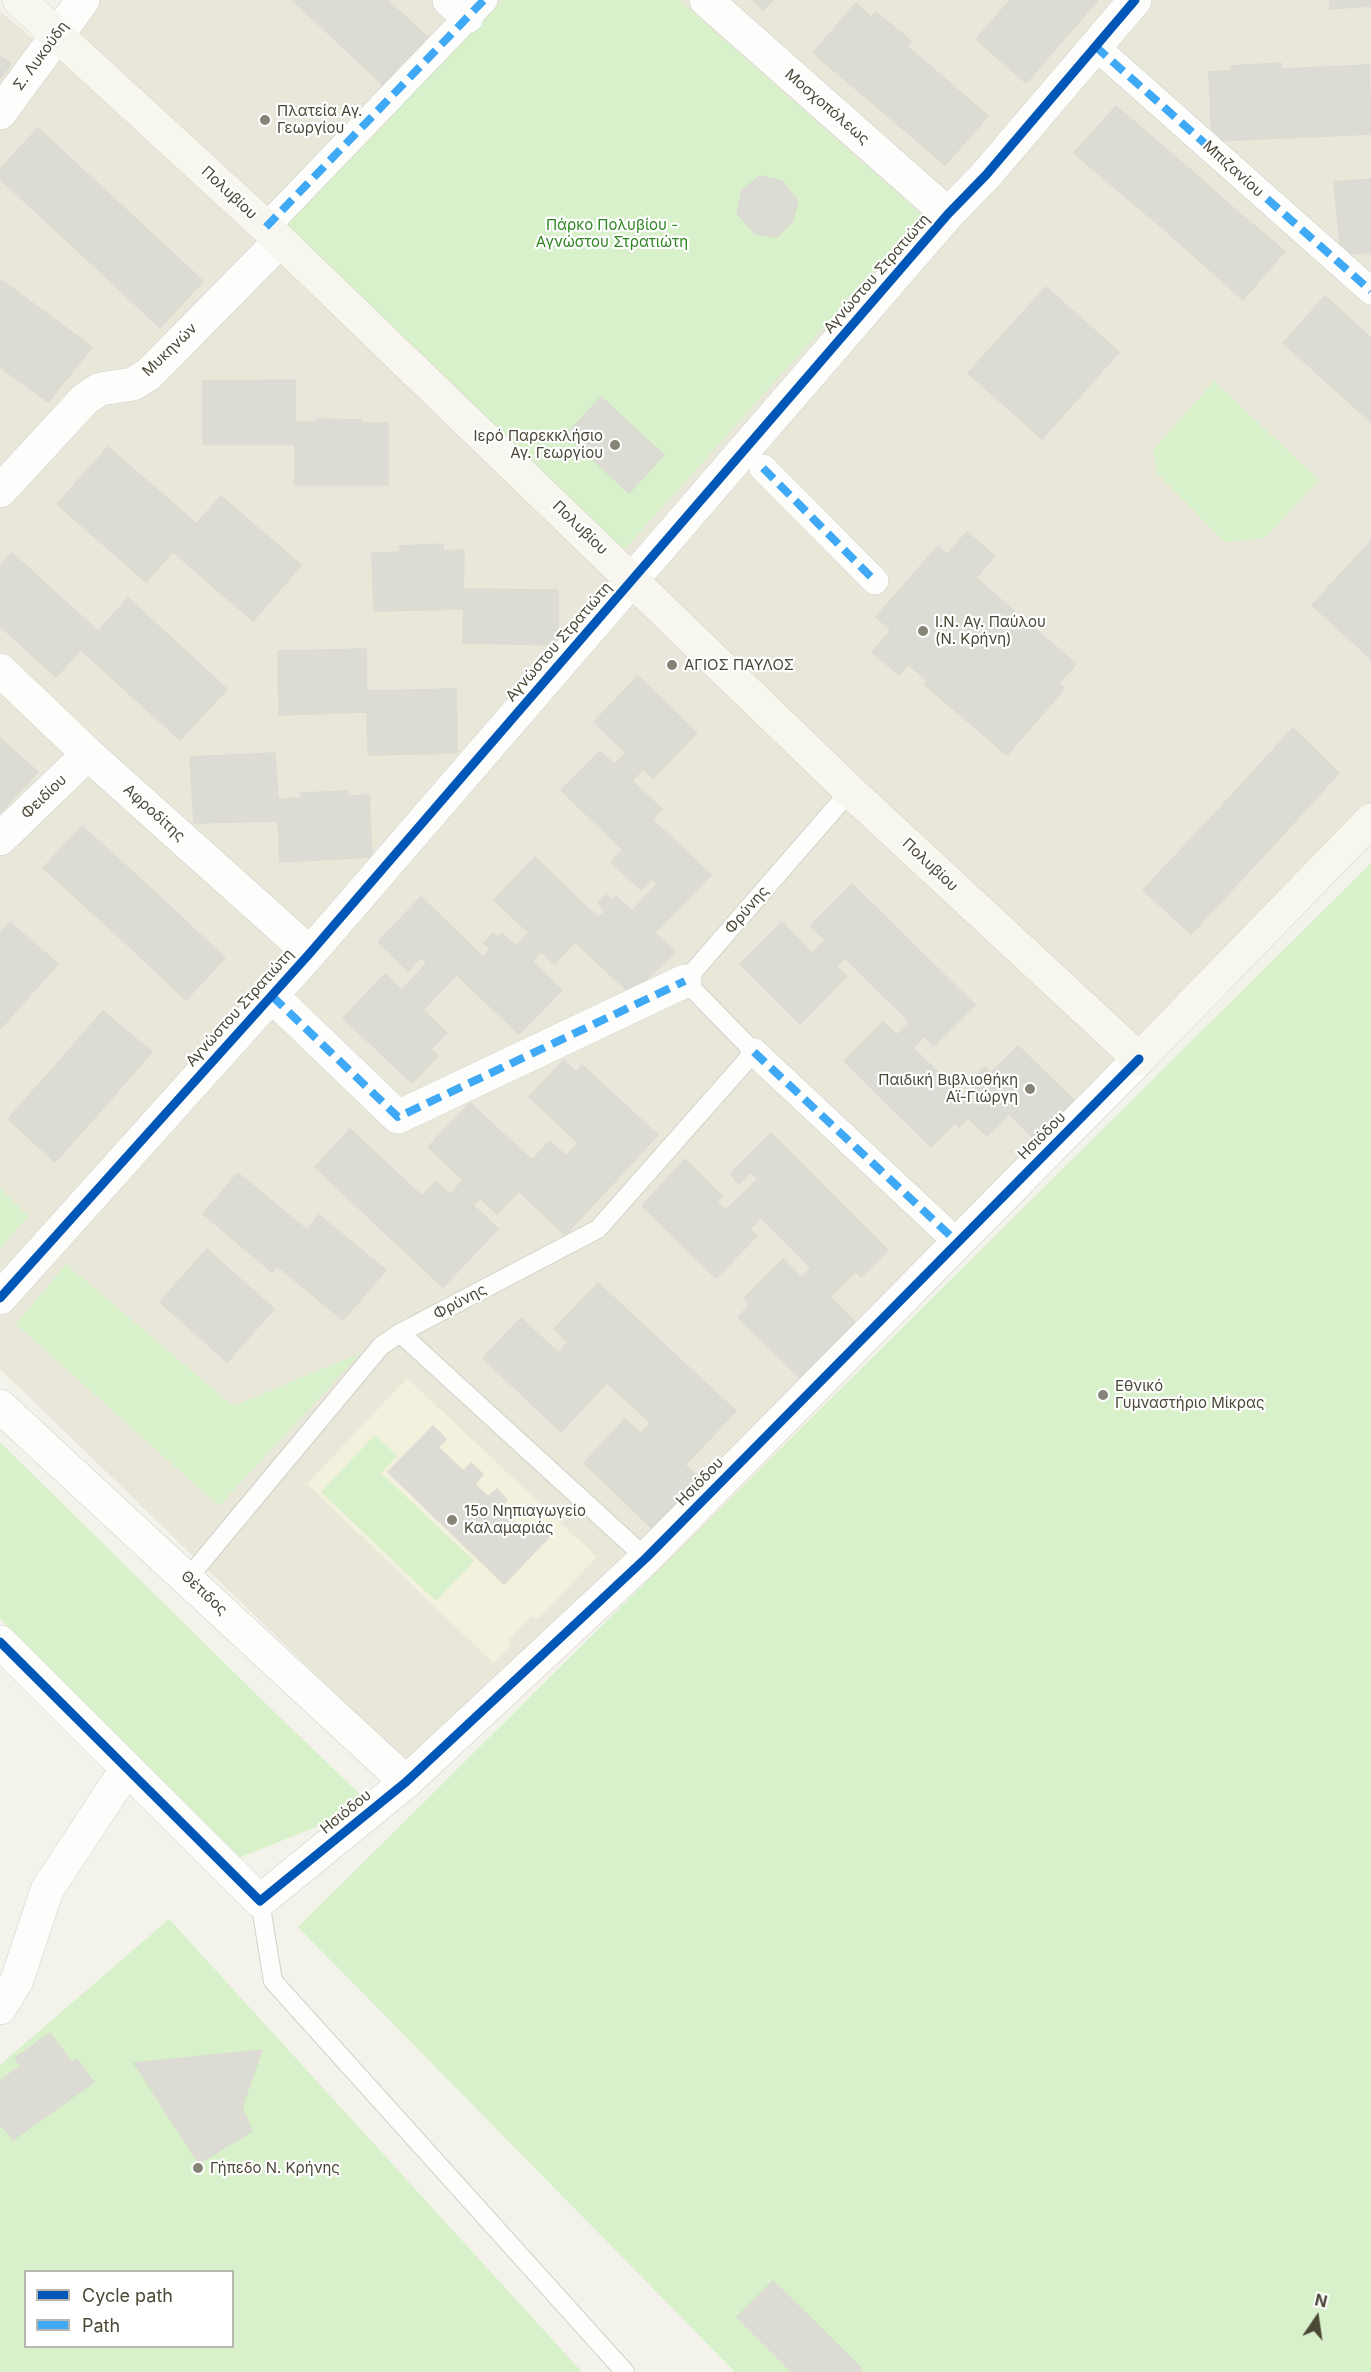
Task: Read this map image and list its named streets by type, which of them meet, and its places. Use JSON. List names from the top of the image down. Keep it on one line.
{"streets":{"main road":["Πολυβίου","Ησιόδου"],"street":["Σ. Λυκούδη","Μοσχοπόλεως","Μπιζανίου","Αγνώστου Στρατιώτη","Μυκηνών","Φειδίου","Αφροδίτης","Θέτιδος"],"lane":["Φρύνης"]},"crossings":[["Σ. Λυκούδη","Πολυβίου"],["Μοσχοπόλεως","Αγνώστου Στρατιώτη"],["Μπιζανίου","Αγνώστου Στρατιώτη"],["Πολυβίου","Αγνώστου Στρατιώτη"],["Πολυβίου","Μυκηνών"],["Πολυβίου","Φρύνης"],["Πολυβίου","Ησιόδου"],["Αγνώστου Στρατιώτη","Αφροδίτης"],["Φειδίου","Αφροδίτης"],["Φρύνης","Θέτιδος"],["Ησιόδου","Θέτιδος"]],"parks":["Πάρκο Πολυβίου - Αγνώστου Στρατιώτη"],"places":["Πλατεία Αγ. Γεωργίου","Ιερό Παρεκκλήσιο Αγ. Γεωργίου","Ι.Ν. Αγ. Παύλου (Ν. Κρήνη)","ΑΓΙΟΣ ΠΑΥΛΟΣ","Παιδική Βιβλιοθήκη Αϊ-Γιώργη","Εθνικό Γυμναστήριο Μίκρας","15ο Νηπιαγωγείο Καλαμαριάς","Γήπεδο Ν. Κρήνης"],"legend":["Cycle path","Path"],"north":"top"}
